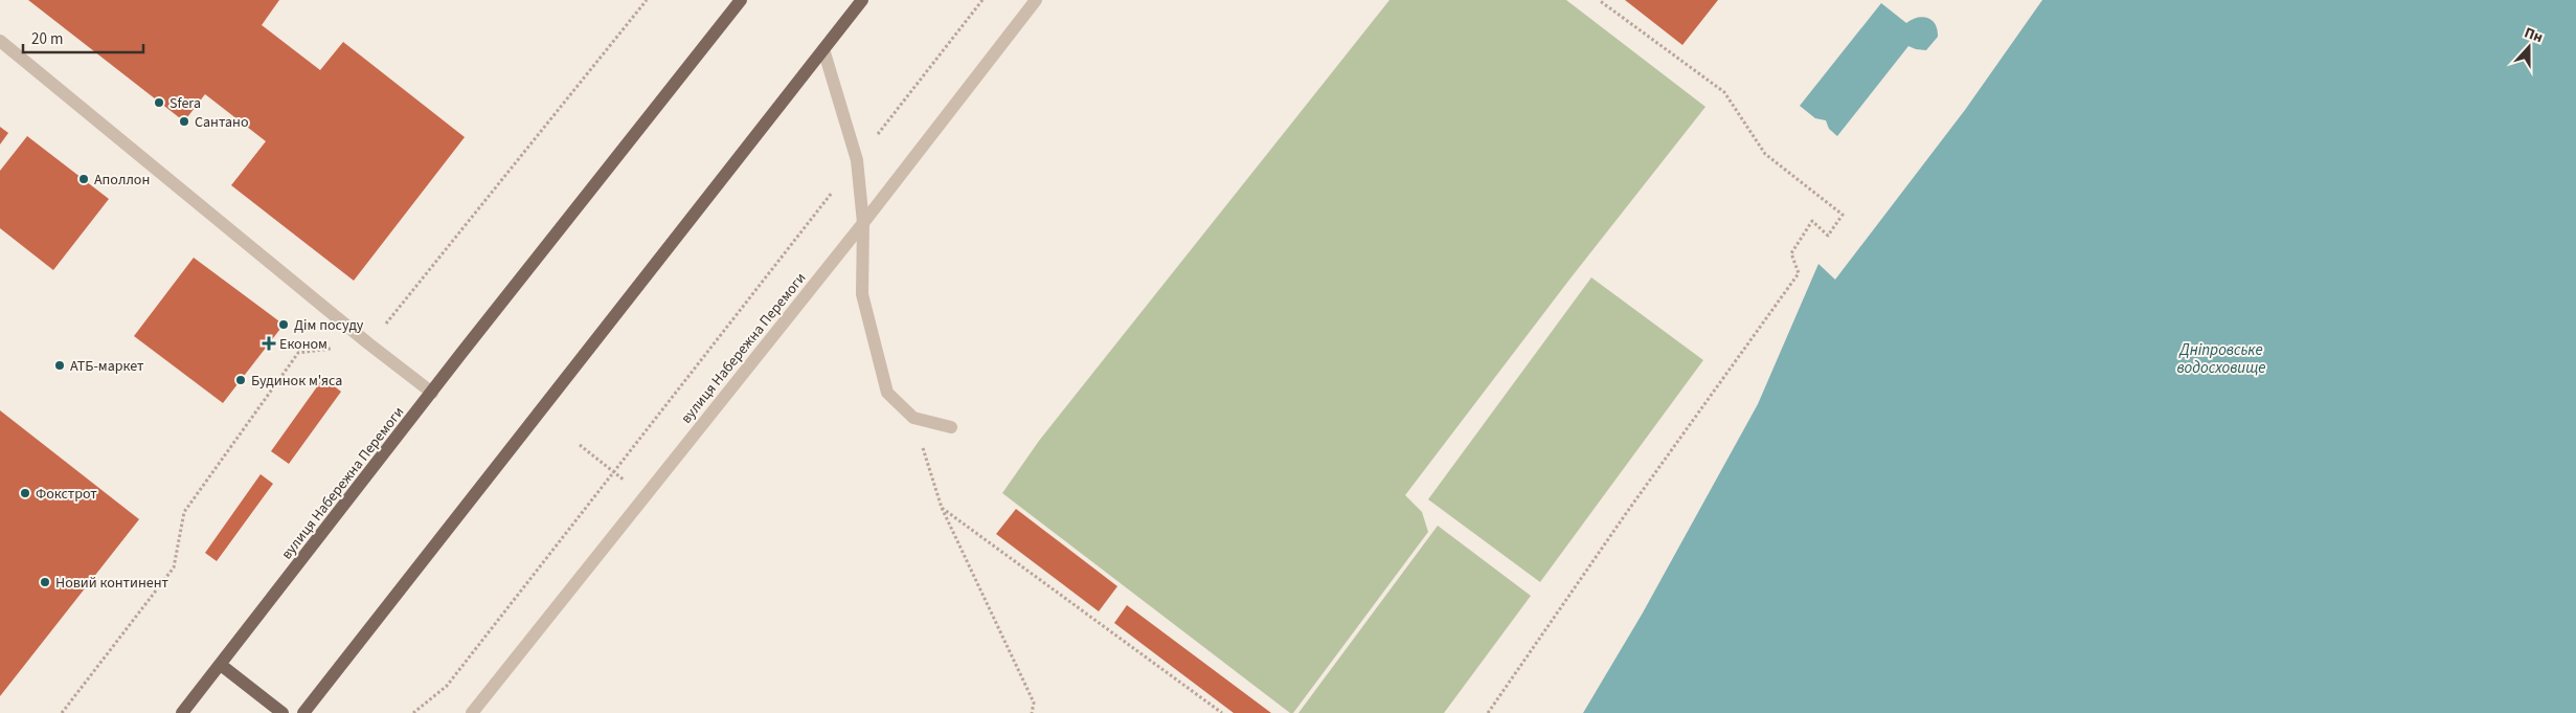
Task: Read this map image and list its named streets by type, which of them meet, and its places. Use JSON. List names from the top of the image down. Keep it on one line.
{"streets":{"main road":["вулиця Набережна Перемоги"]},"water":["Дніпровське водосховище"],"places":{"other":["Sfera","Сантано","Аполлон","Дім посуду","АТБ-маркет","Будинок м'яса","Фокстрот","Новий континент"],"health":["Економ"]},"scale_bar":"20 m","north":"top"}
